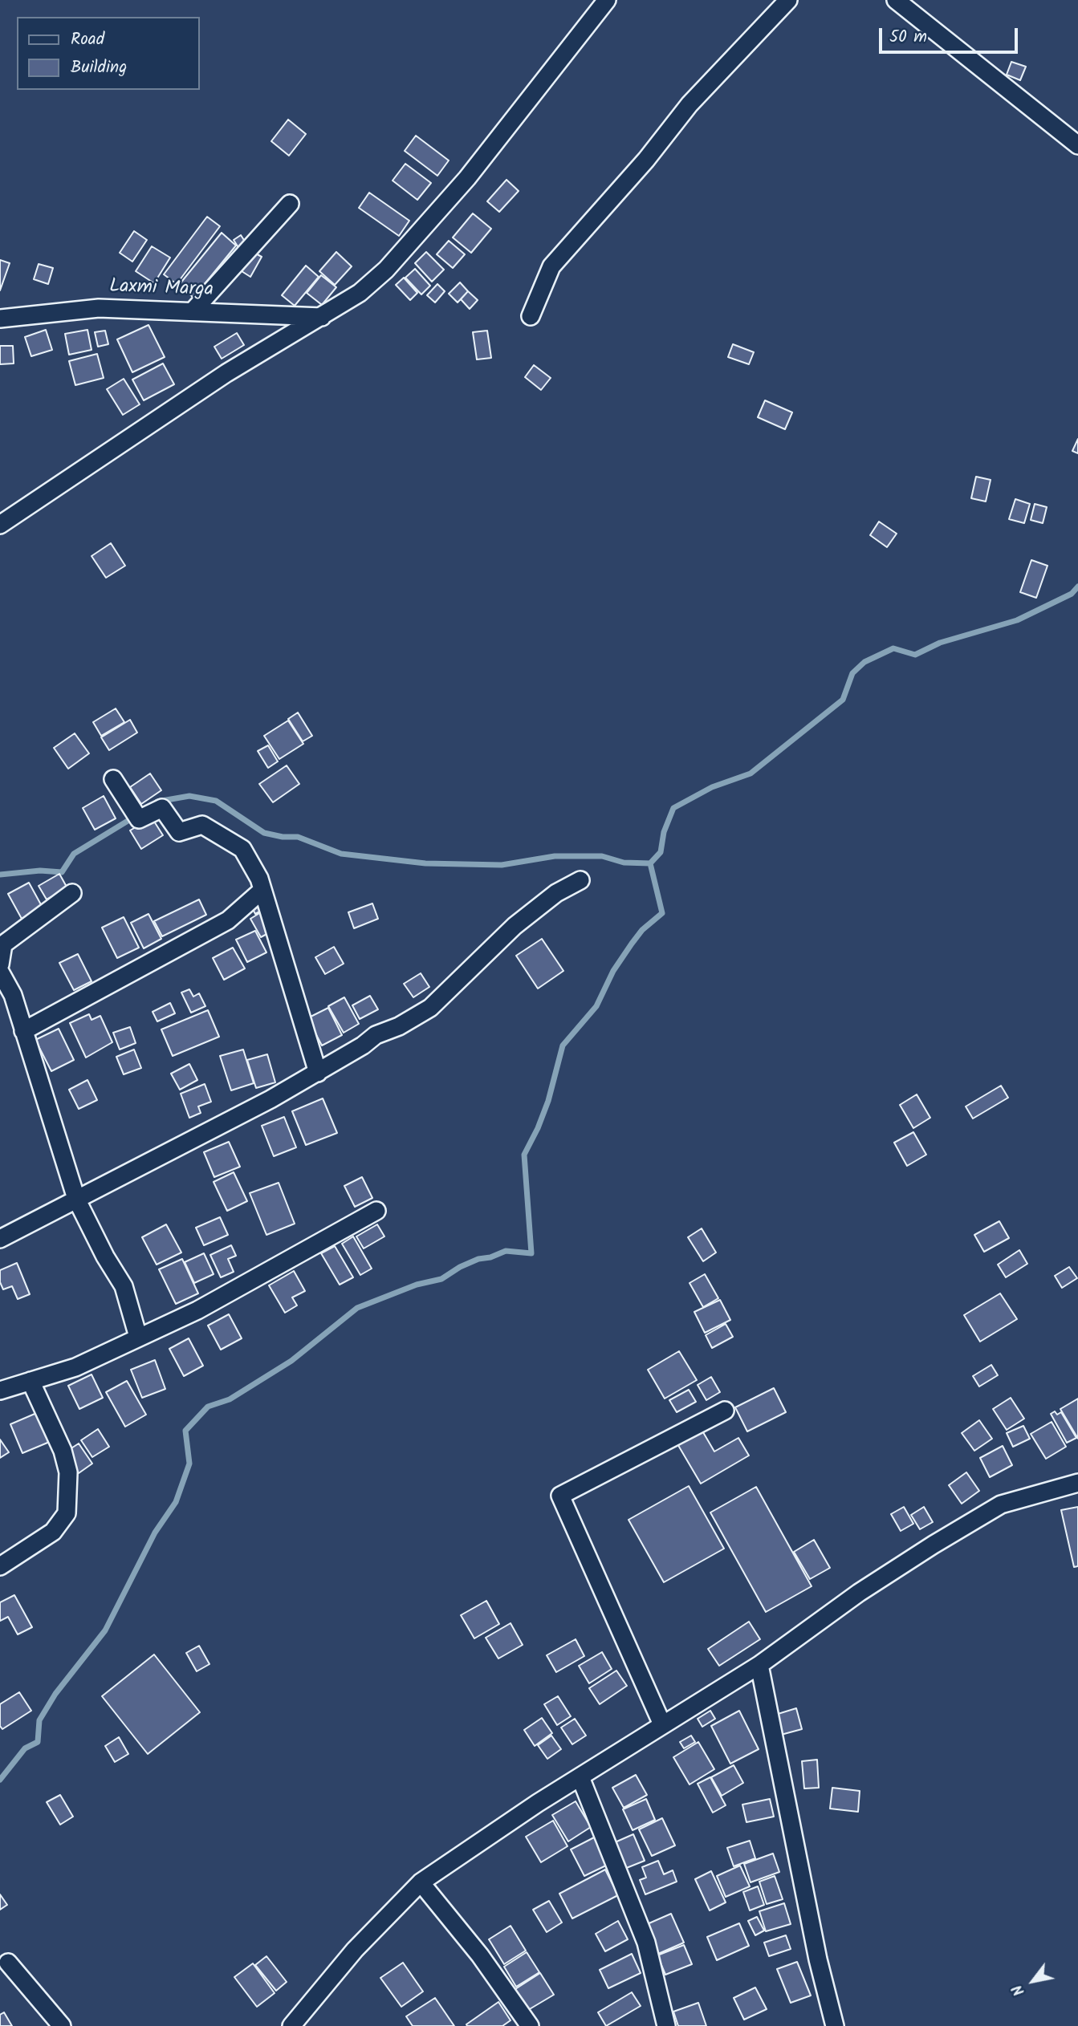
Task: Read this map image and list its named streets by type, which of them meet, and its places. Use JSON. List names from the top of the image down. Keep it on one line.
{"streets":{"street":["Laxmi Marga"]},"legend":["Road","Building"],"scale_bar":"50 m","north":"bottom left"}
